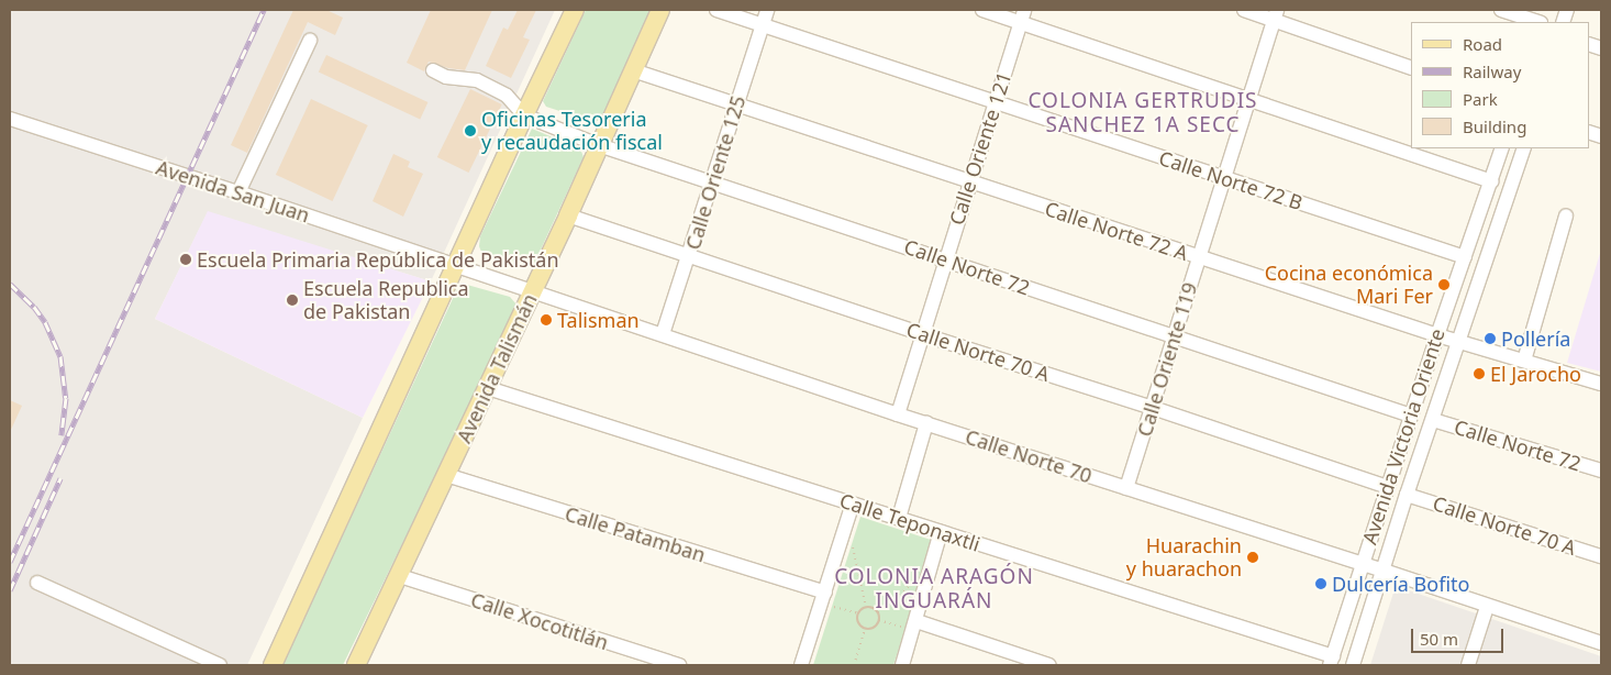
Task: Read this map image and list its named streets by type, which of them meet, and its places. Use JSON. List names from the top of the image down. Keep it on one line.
{"streets":{"main road":["Avenida Talismán"],"street":["Calle Oriente 121","Calle Oriente 125","Calle Norte 72 B","Avenida San Juan","Calle Norte 72 A","Calle Norte 72","Calle Norte 70 A","Calle Oriente 119","Avenida Victoria Oriente","Calle Norte 70","Calle Teponaxtli","Calle Patamban","Calle Xocotitlán"]},"crossings":[["Calle Oriente 121","Calle Norte 72 B"],["Calle Oriente 121","Calle Norte 72 A"],["Calle Oriente 121","Calle Norte 72"],["Calle Oriente 121","Calle Norte 70 A"],["Calle Oriente 121","Calle Norte 70"],["Calle Oriente 125","Calle Norte 72 B"],["Calle Oriente 125","Calle Norte 72 A"],["Calle Oriente 125","Calle Norte 72"],["Calle Oriente 125","Calle Norte 70 A"],["Calle Oriente 125","Calle Norte 70"],["Calle Norte 72 B","Calle Oriente 119"],["Calle Norte 72 B","Avenida Victoria Oriente"],["Avenida San Juan","Calle Norte 70"],["Calle Norte 72 A","Calle Oriente 119"],["Calle Norte 72 A","Avenida Talismán"],["Calle Norte 72 A","Avenida Victoria Oriente"],["Calle Norte 72","Calle Oriente 119"],["Calle Norte 72","Avenida Talismán"],["Calle Norte 72","Avenida Victoria Oriente"],["Calle Norte 70 A","Calle Oriente 119"],["Calle Norte 70 A","Avenida Talismán"],["Calle Norte 70 A","Avenida Victoria Oriente"],["Calle Oriente 119","Calle Norte 70"],["Avenida Talismán","Calle Norte 70"],["Avenida Talismán","Calle Teponaxtli"],["Avenida Talismán","Calle Patamban"],["Avenida Talismán","Calle Xocotitlán"],["Avenida Victoria Oriente","Calle Norte 70"],["Avenida Victoria Oriente","Calle Teponaxtli"]],"districts":["COLONIA GERTRUDIS SANCHEZ 1A SECC","COLONIA ARAGÓN INGUARÁN"],"places":["Oficinas Tesoreria y recaudación fiscal","Escuela Primaria República de Pakistán","Cocina económica Mari Fer","Escuela Republica de Pakistan","Talisman","Pollería","El Jarocho","Huarachin y huarachon","Dulcería Bofito"],"legend":["Road","Railway","Park","Building"],"scale_bar":"50 m"}
